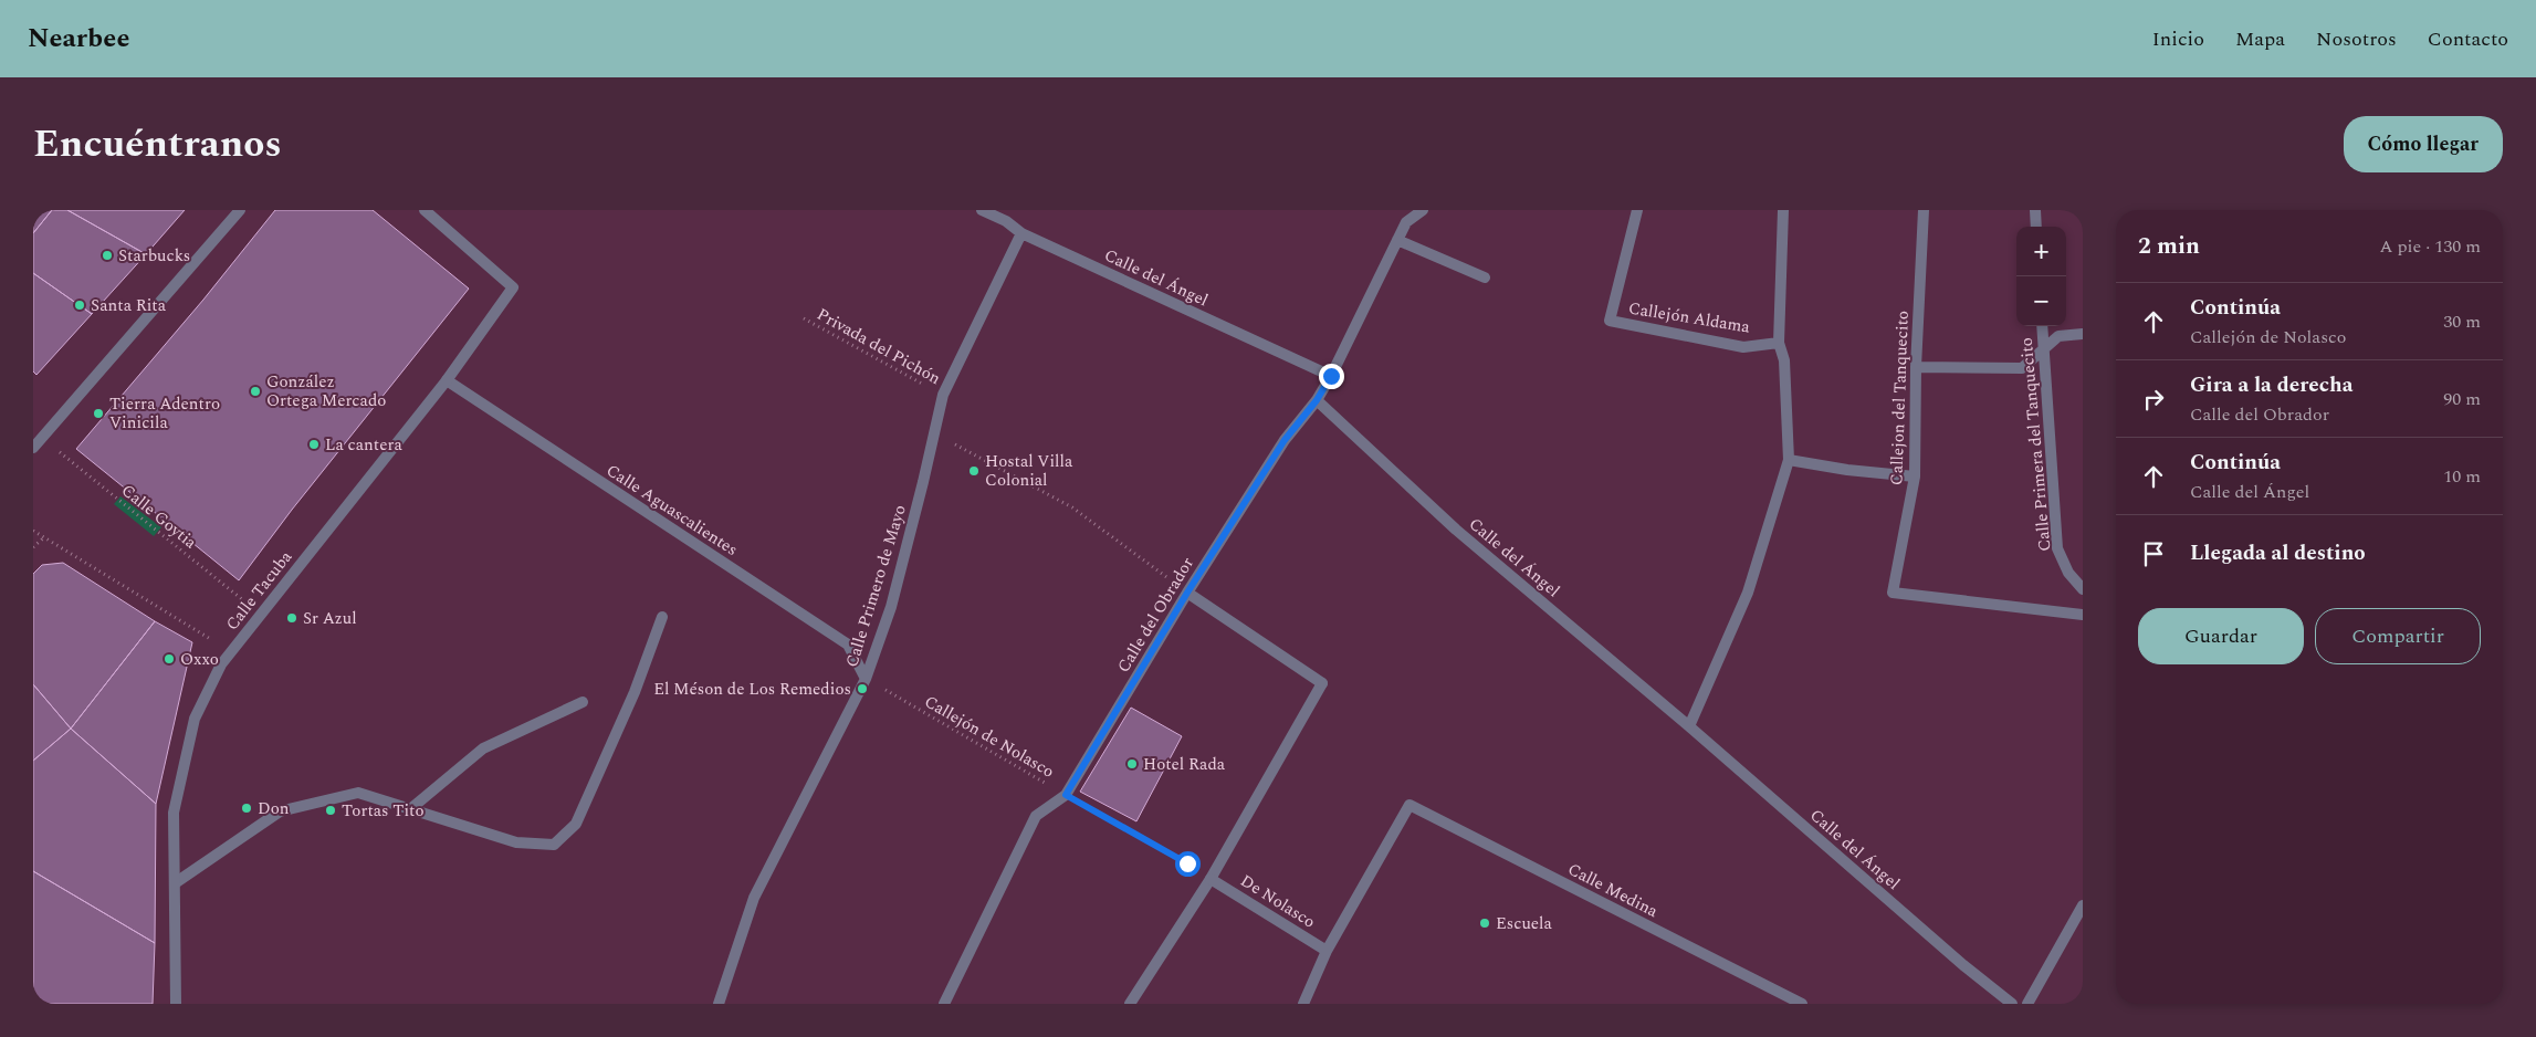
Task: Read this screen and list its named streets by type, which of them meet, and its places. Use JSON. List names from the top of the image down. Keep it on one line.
{"streets":{"street":["Calle del Ángel","Callejón Aldama","Callejon del Tanquecito","Calle Primera del Tanquecito","Calle Aguascalientes","Calle Primero de Mayo","Calle Tacuba","Calle del Obrador","Calle Medina","De Nolasco"],"path":["Privada del Pichón","Calle Goytia","Callejón de Nolasco"]},"crossings":[["Calle del Ángel","Calle Primero de Mayo"],["Calle del Ángel","Calle del Obrador"],["Privada del Pichón","Calle Primero de Mayo"],["Calle Aguascalientes","Calle Primero de Mayo"],["Calle Aguascalientes","Calle Tacuba"],["Calle Aguascalientes","Callejón de Nolasco"],["Calle Goytia","Calle Tacuba"],["Calle Primero de Mayo","Callejón de Nolasco"],["Calle del Obrador","Callejón de Nolasco"],["Calle Medina","De Nolasco"]],"places":["Starbucks","Santa Rita","González Ortega Mercado","Tierra Adentro Vinicila","La cantera","Hostal Villa Colonial","Sr Azul","Oxxo","El Méson de Los Remedios","Hotel Rada","Don","Tortas Tito","Escuela"],"page":{"header":"Nearbee","nav":["Inicio","Mapa","Nosotros","Contacto"],"title":"Encuéntranos","buttons":["Cómo llegar",["Guardar","Compartir"]],"heading":["2 min","A pie · 130 m"],"map_buttons":["+","−"],"list":[["Continúa","Callejón de Nolasco","30 m"],["Gira a la derecha","Calle del Obrador","90 m"],["Continúa","Calle del Ángel","10 m"],"Llegada al destino"]}}
